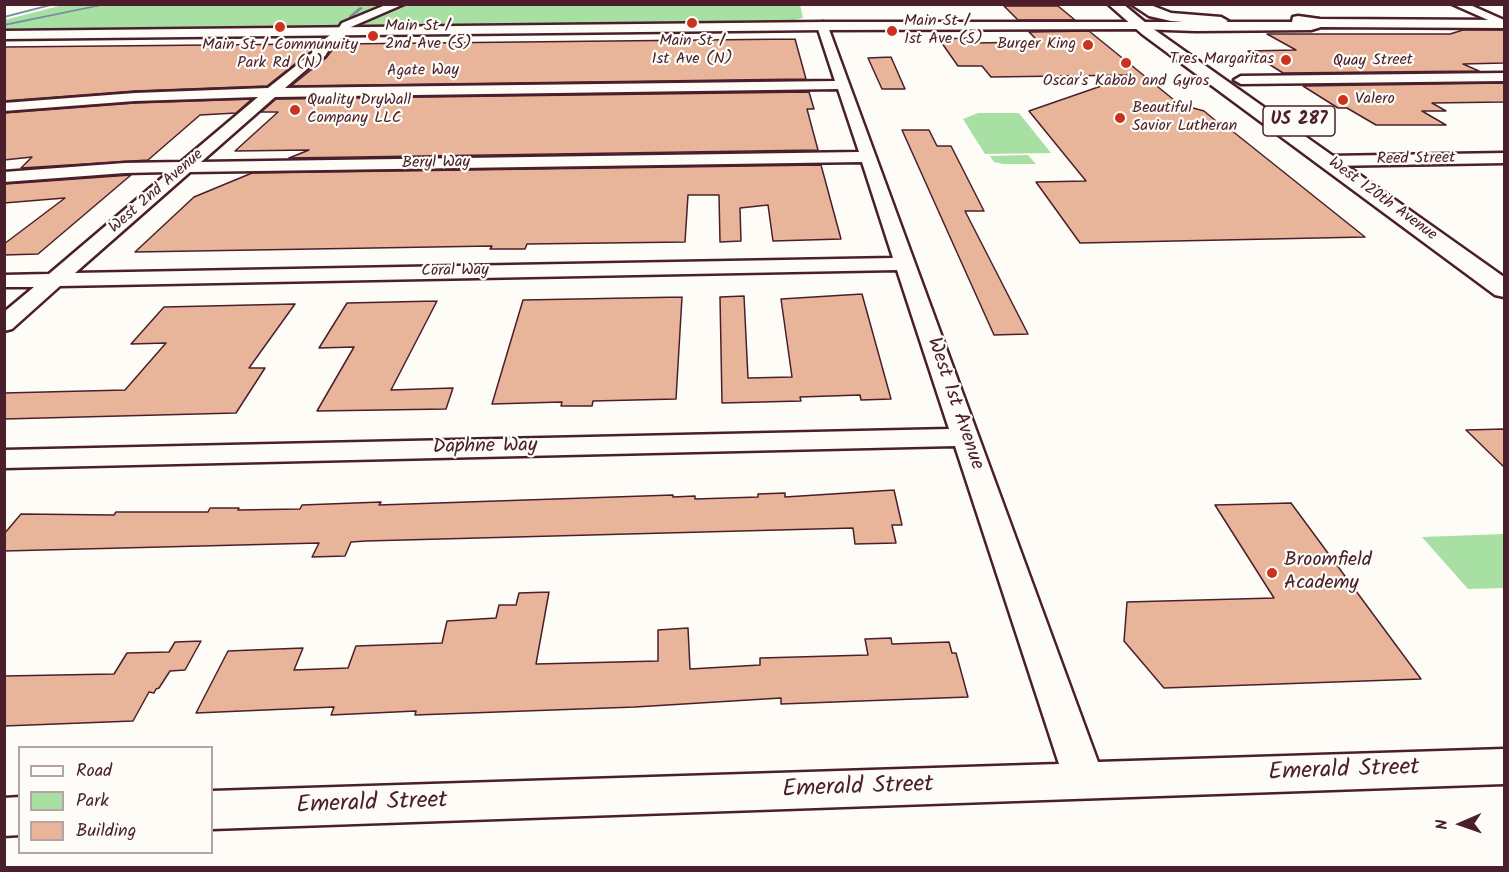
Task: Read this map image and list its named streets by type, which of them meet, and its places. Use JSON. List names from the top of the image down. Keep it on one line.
{"streets":{"main road":["US 287","West 120th Avenue"],"street":["Quay Street","Agate Way","Reed Street","Beryl Way","West 2nd Avenue","Coral Way","West 1st Avenue","Daphne Way","Emerald Street"]},"crossings":[["Quay Street","West 120th Avenue"],["Agate Way","West 2nd Avenue"],["Agate Way","West 1st Avenue"],["Reed Street","West 120th Avenue"],["Beryl Way","West 2nd Avenue"],["Beryl Way","West 1st Avenue"],["West 2nd Avenue","Coral Way"],["Coral Way","West 1st Avenue"],["West 1st Avenue","Daphne Way"],["West 1st Avenue","Emerald Street"]],"places":["Main St / 1st Ave (N)","Main St / Communuity Park Rd (N)","Main St / 1st Ave (S)","Main St / 2nd Ave (S)","Burger King","Tres Margaritas","Oscar's Kabob and Gyros","Valero","Quality DryWall Company LLC","Beautiful Savior Lutheran","Broomfield Academy"],"legend":["Road","Park","Building"],"north":"left"}
